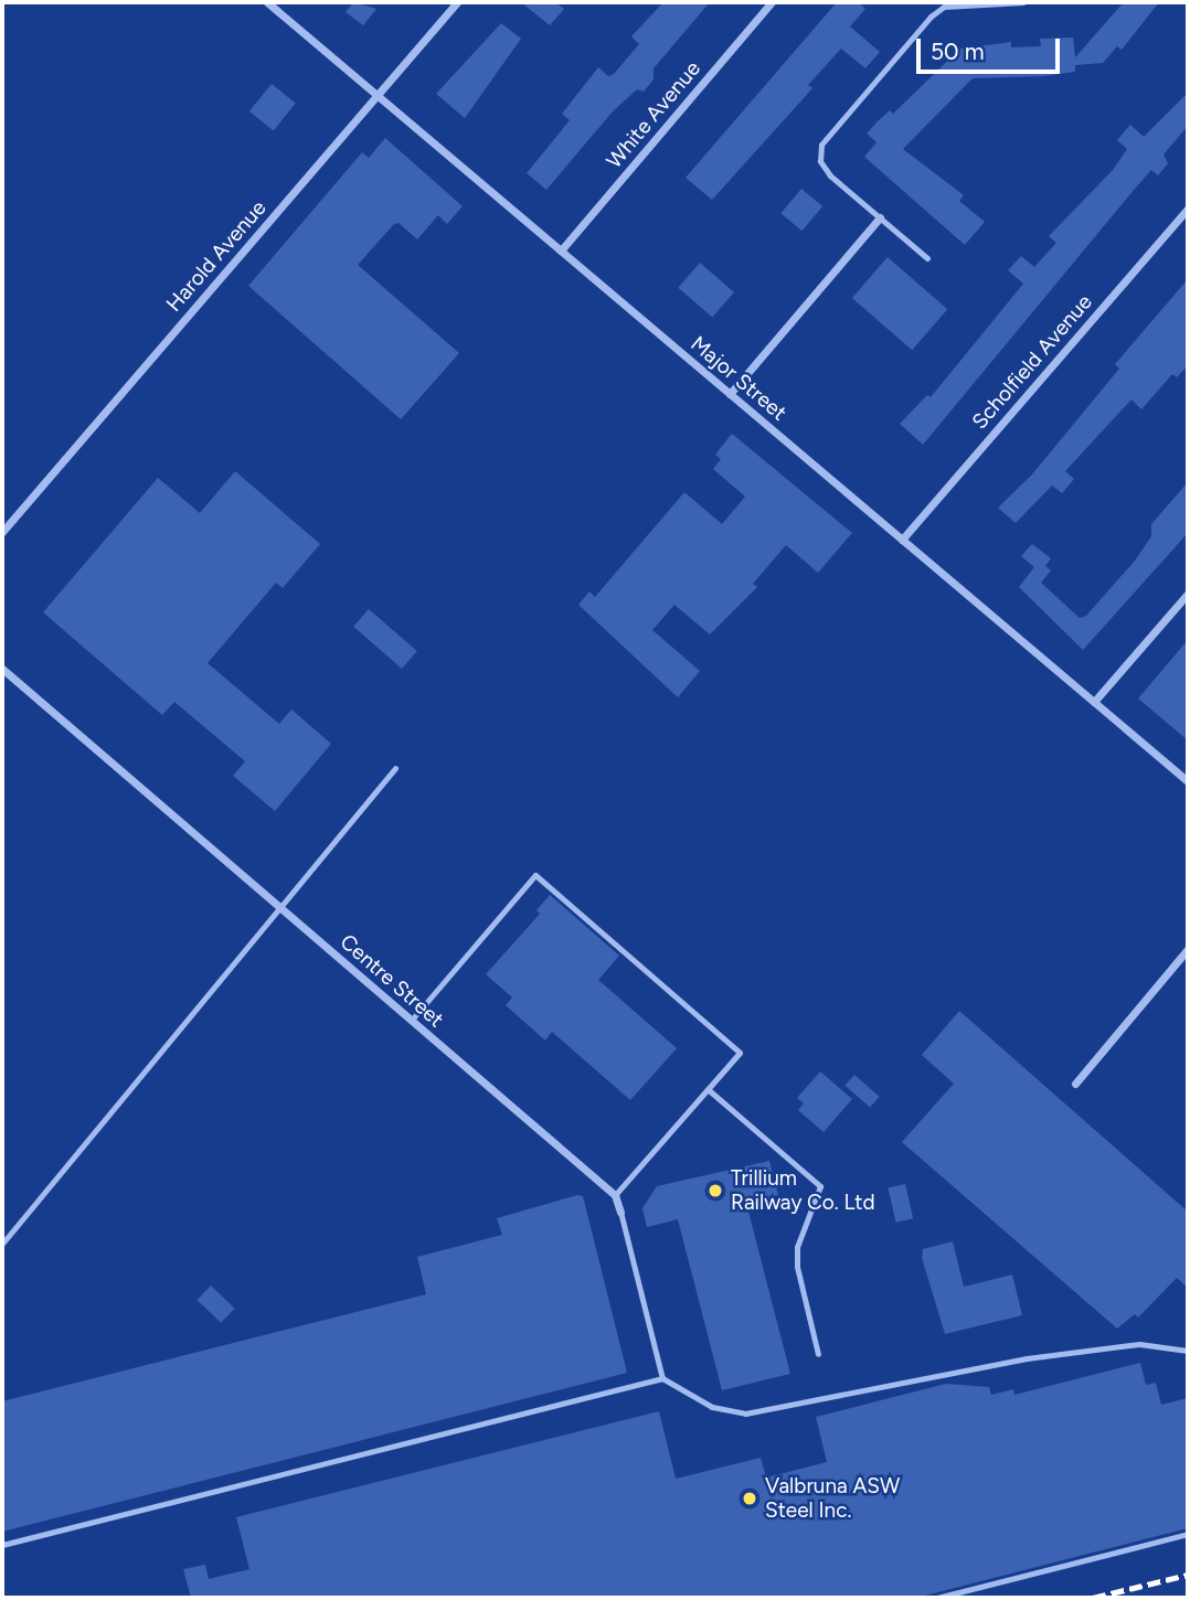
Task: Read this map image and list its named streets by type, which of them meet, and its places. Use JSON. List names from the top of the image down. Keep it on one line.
{"streets":{"street":["White Avenue","Harold Avenue","Scholfield Avenue","Major Street","Centre Street"]},"crossings":[["White Avenue","Major Street"],["Harold Avenue","Major Street"],["Scholfield Avenue","Major Street"]],"places":["Trillium Railway Co. Ltd","Valbruna ASW Steel Inc."],"scale_bar":"50 m"}
